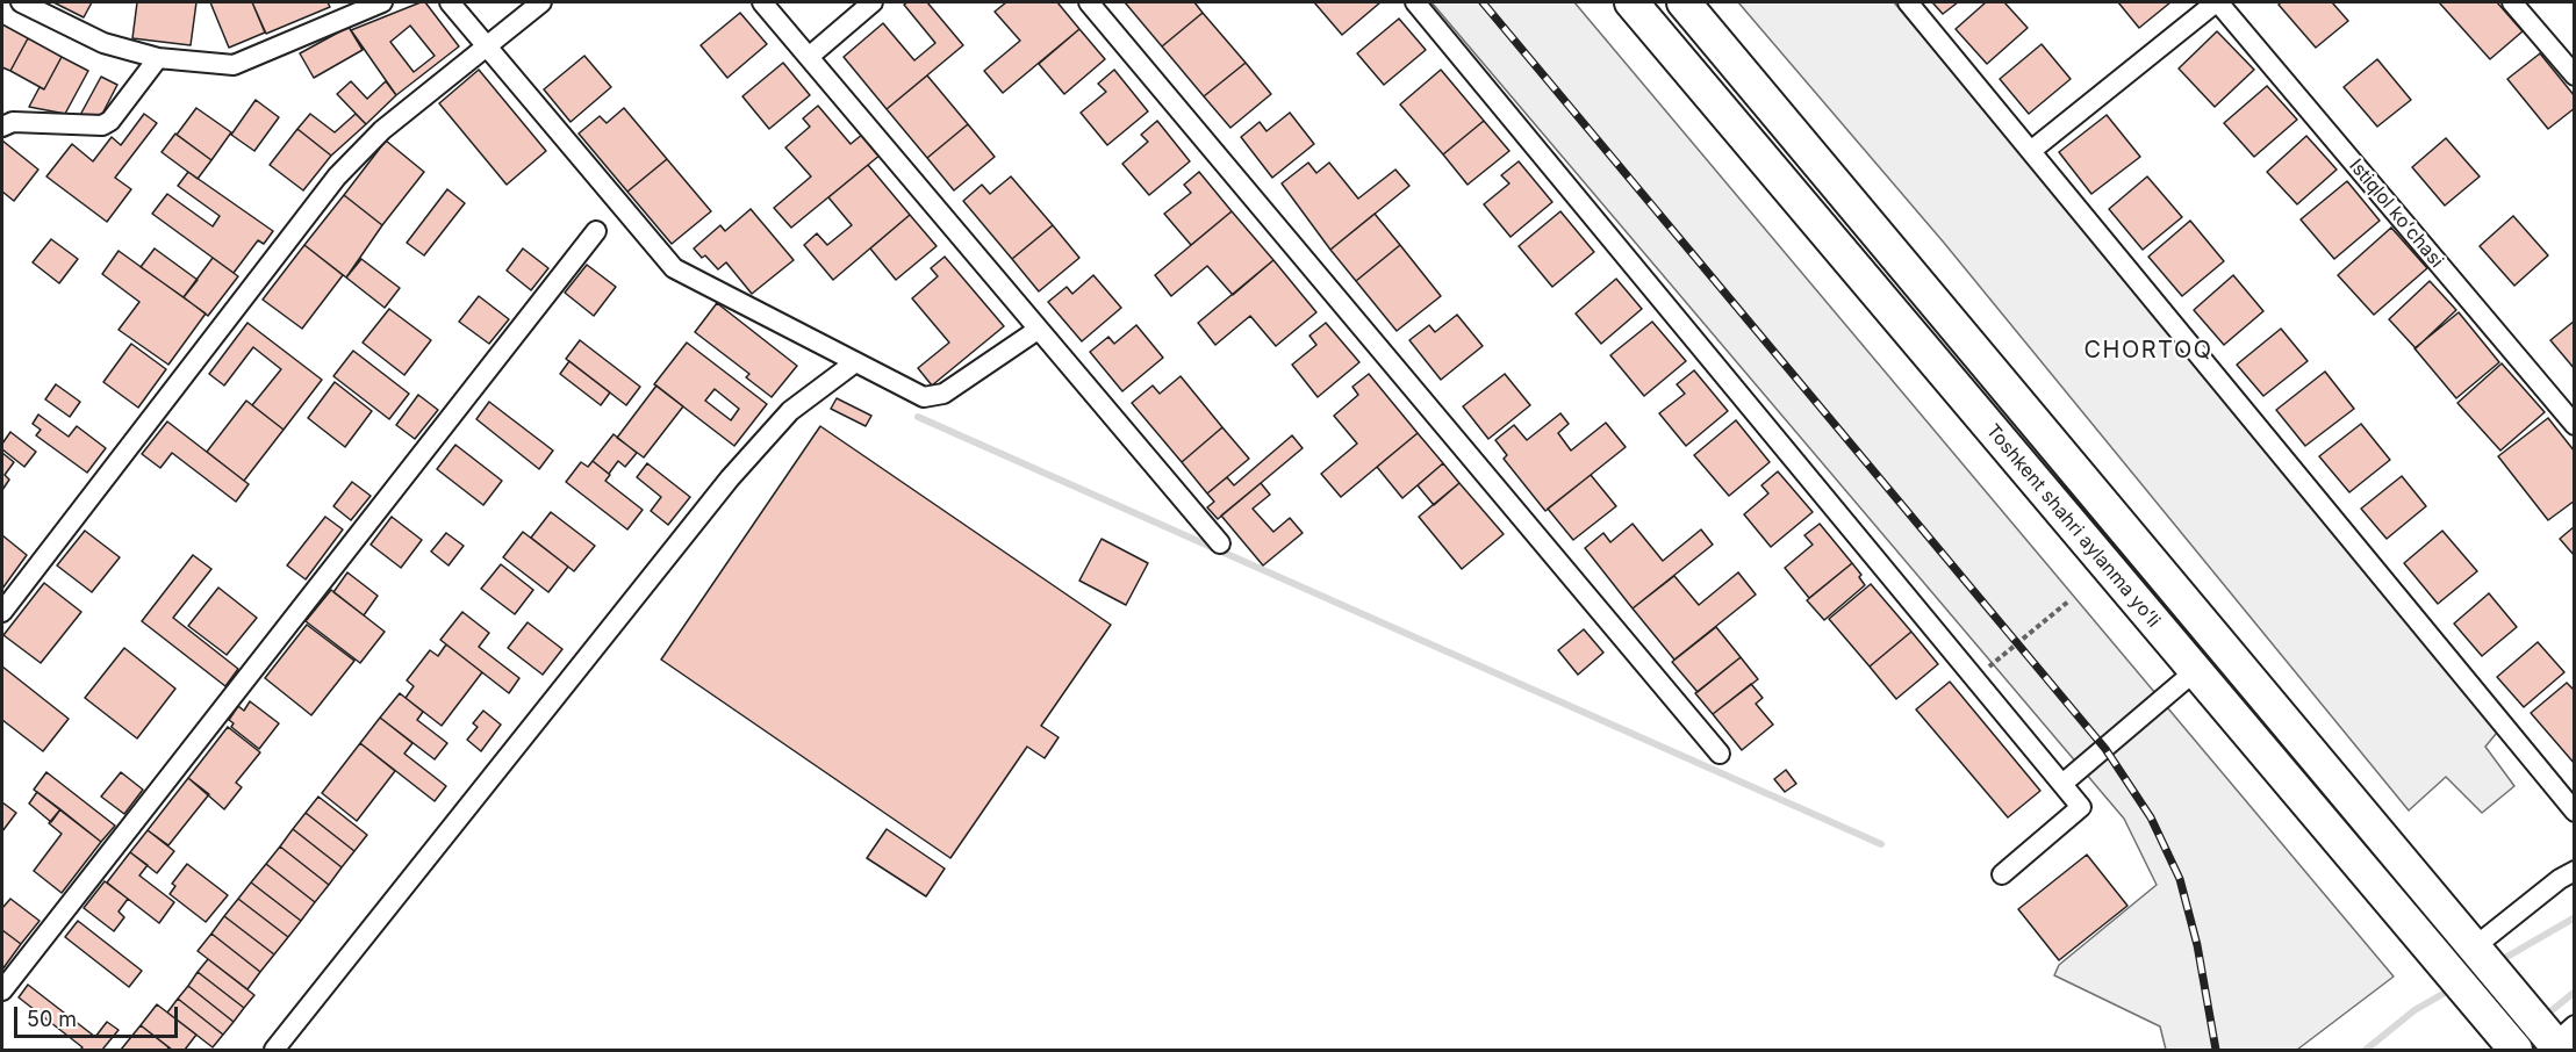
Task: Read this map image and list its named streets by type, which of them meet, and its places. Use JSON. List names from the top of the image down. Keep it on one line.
{"streets":{"highway":["Toshkent shahri aylanma yoʻli"],"street":["Istiqlol koʻchasi"]},"districts":["CHORTOQ"],"scale_bar":"50 m"}
